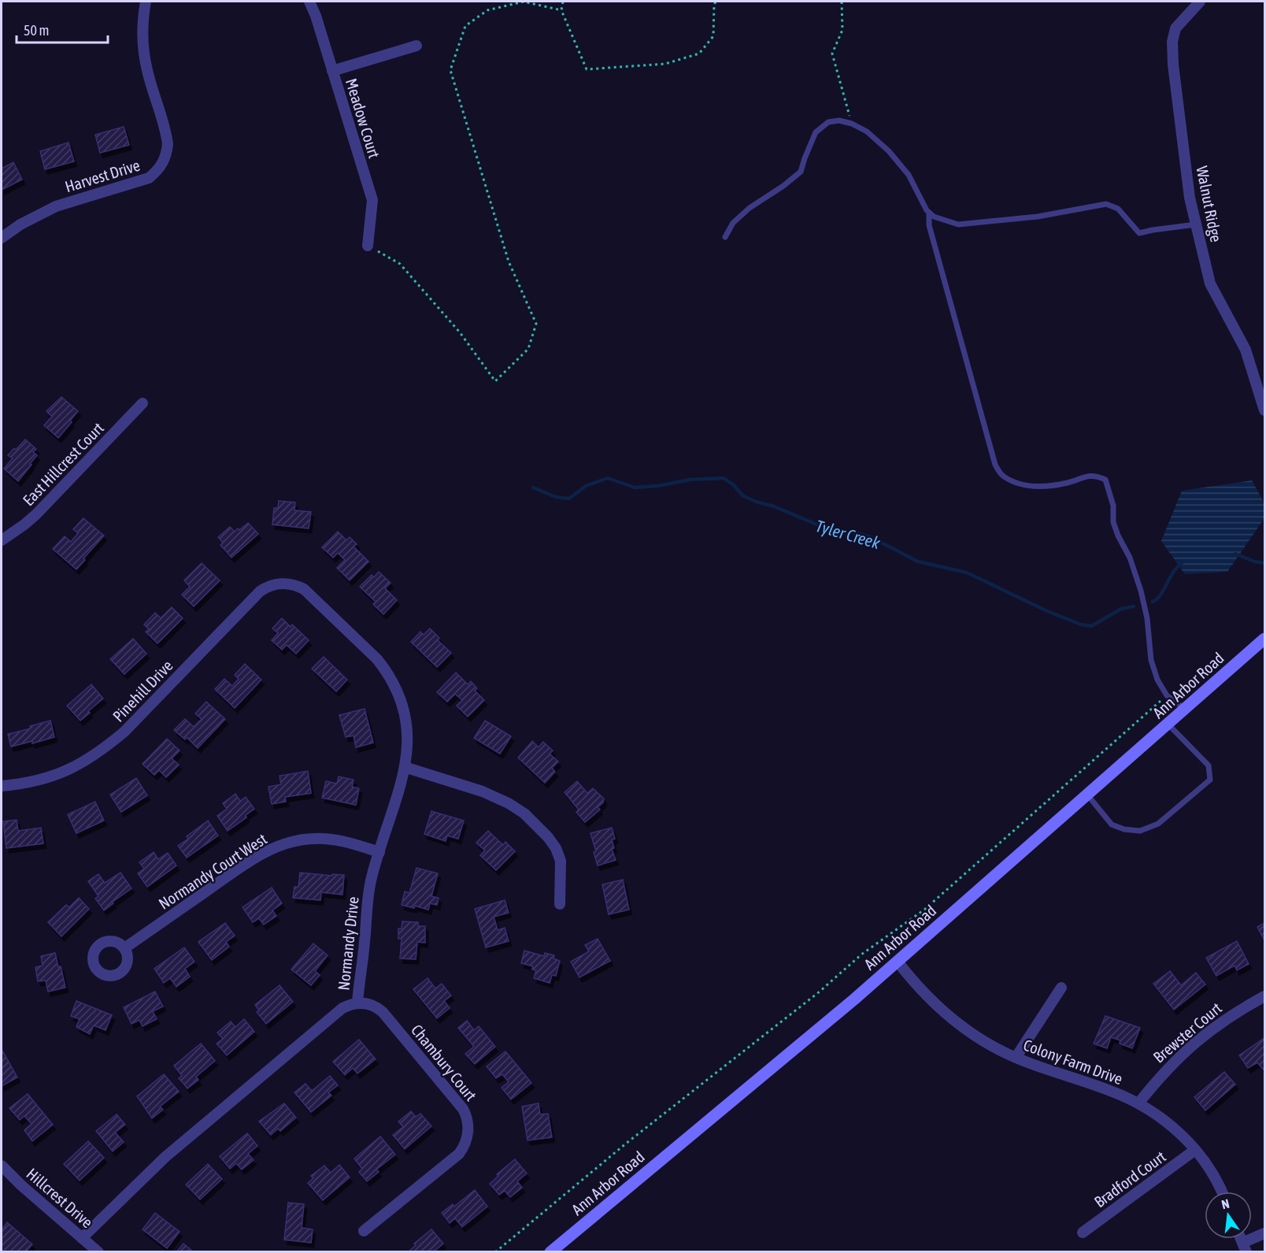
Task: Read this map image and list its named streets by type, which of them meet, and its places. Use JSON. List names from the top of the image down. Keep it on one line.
{"streets":{"main road":["Ann Arbor Road"],"street":["Meadow Court","Harvest Drive","Walnut Ridge","East Hillcrest Court","Pinehill Drive","Normandy Court West","Normandy Drive","Brewster Court","Colony Farm Drive","Chambury Court","Bradford Court","Hillcrest Drive"]},"crossings":[["Ann Arbor Road","Colony Farm Drive"],["Pinehill Drive","Normandy Drive"],["Normandy Court West","Normandy Drive"],["Normandy Drive","Chambury Court"],["Normandy Drive","Hillcrest Drive"],["Brewster Court","Colony Farm Drive"],["Colony Farm Drive","Bradford Court"]],"water":["Tyler Creek"],"scale_bar":"50 m","north":"top"}
